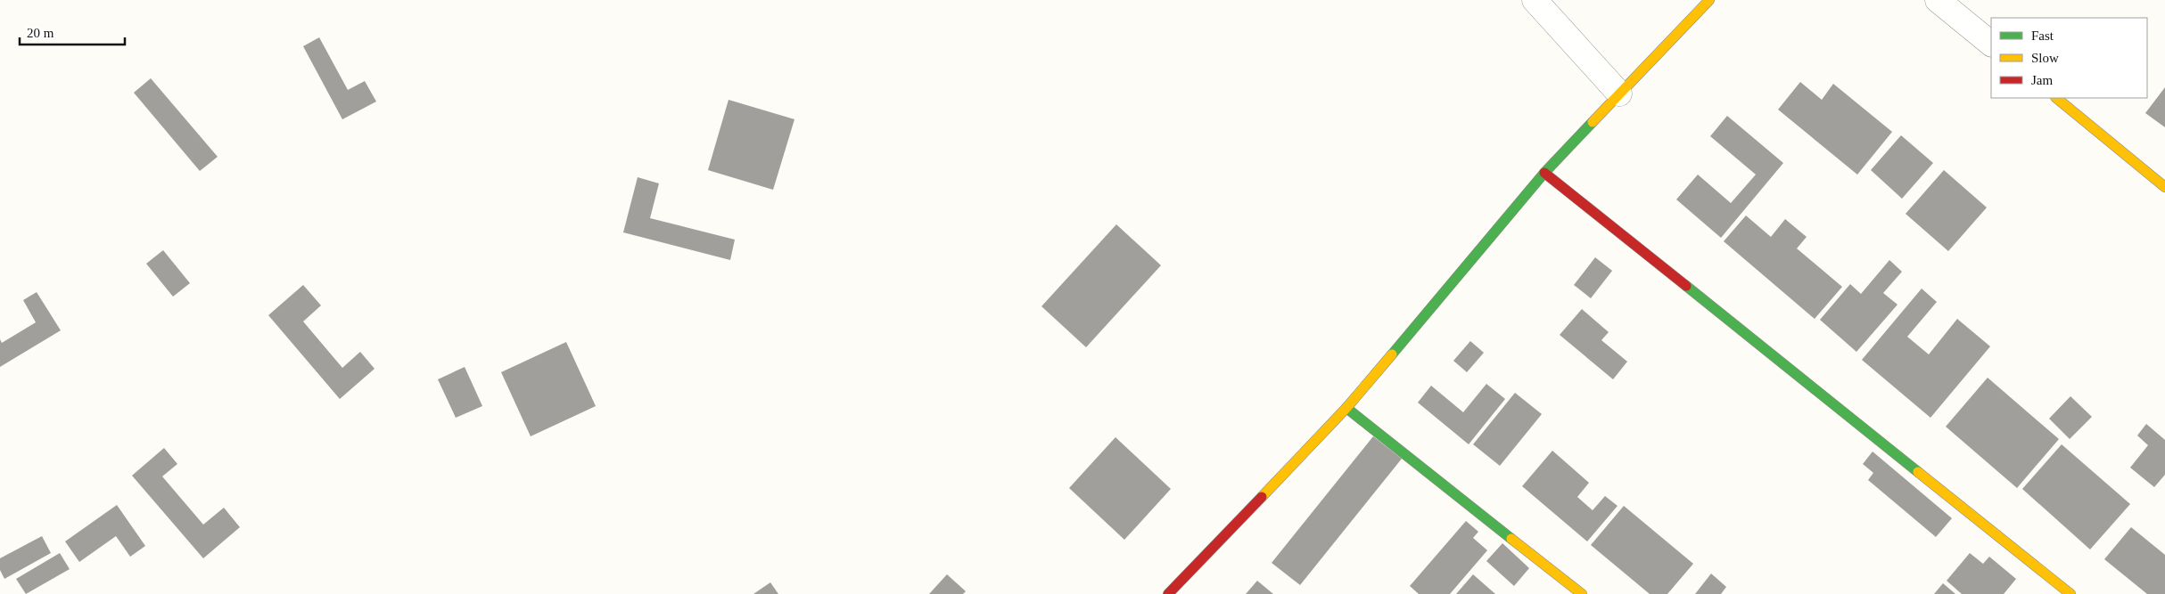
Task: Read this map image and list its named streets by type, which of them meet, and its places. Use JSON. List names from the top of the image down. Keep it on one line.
{"legend":["Fast","Slow","Jam"],"scale_bar":"20 m"}
